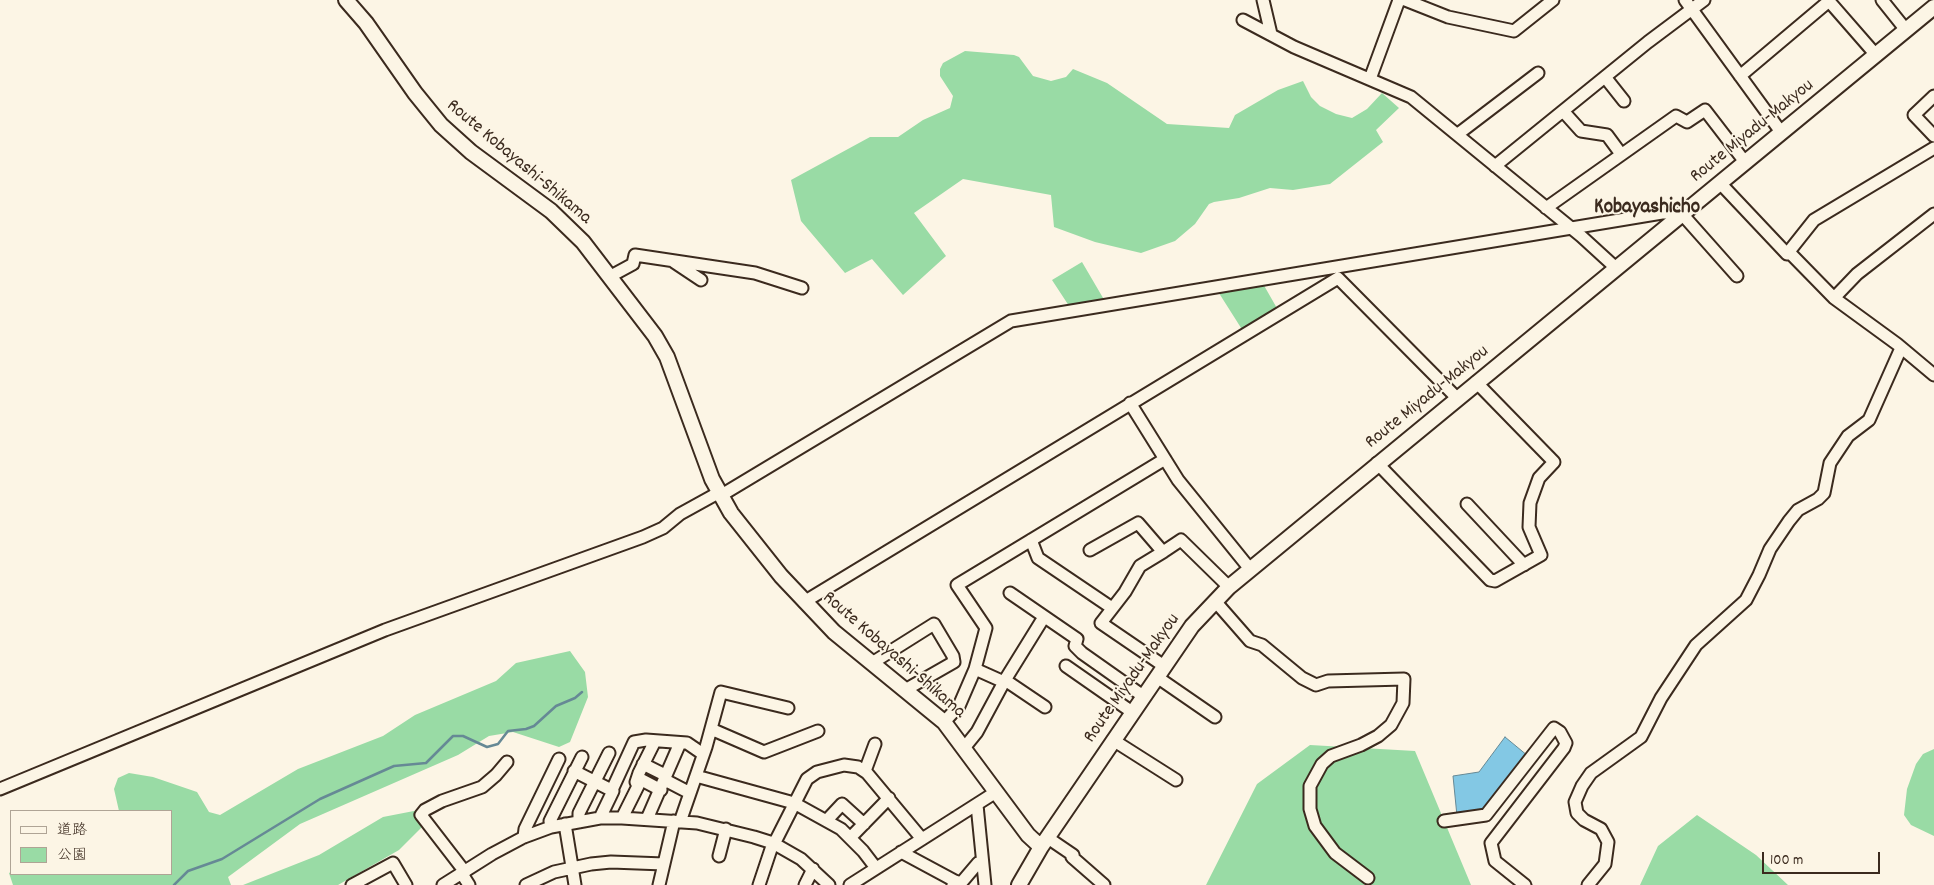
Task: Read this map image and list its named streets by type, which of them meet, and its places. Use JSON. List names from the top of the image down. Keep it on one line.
{"streets":{"main road":["Route Miyadu-Makyou","Route Kobayashi-Shikama"]},"crossings":[["Route Miyadu-Makyou","Route Kobayashi-Shikama"]],"districts":["Kobayashicho"],"legend":["道路","公園"],"scale_bar":"100 m"}
